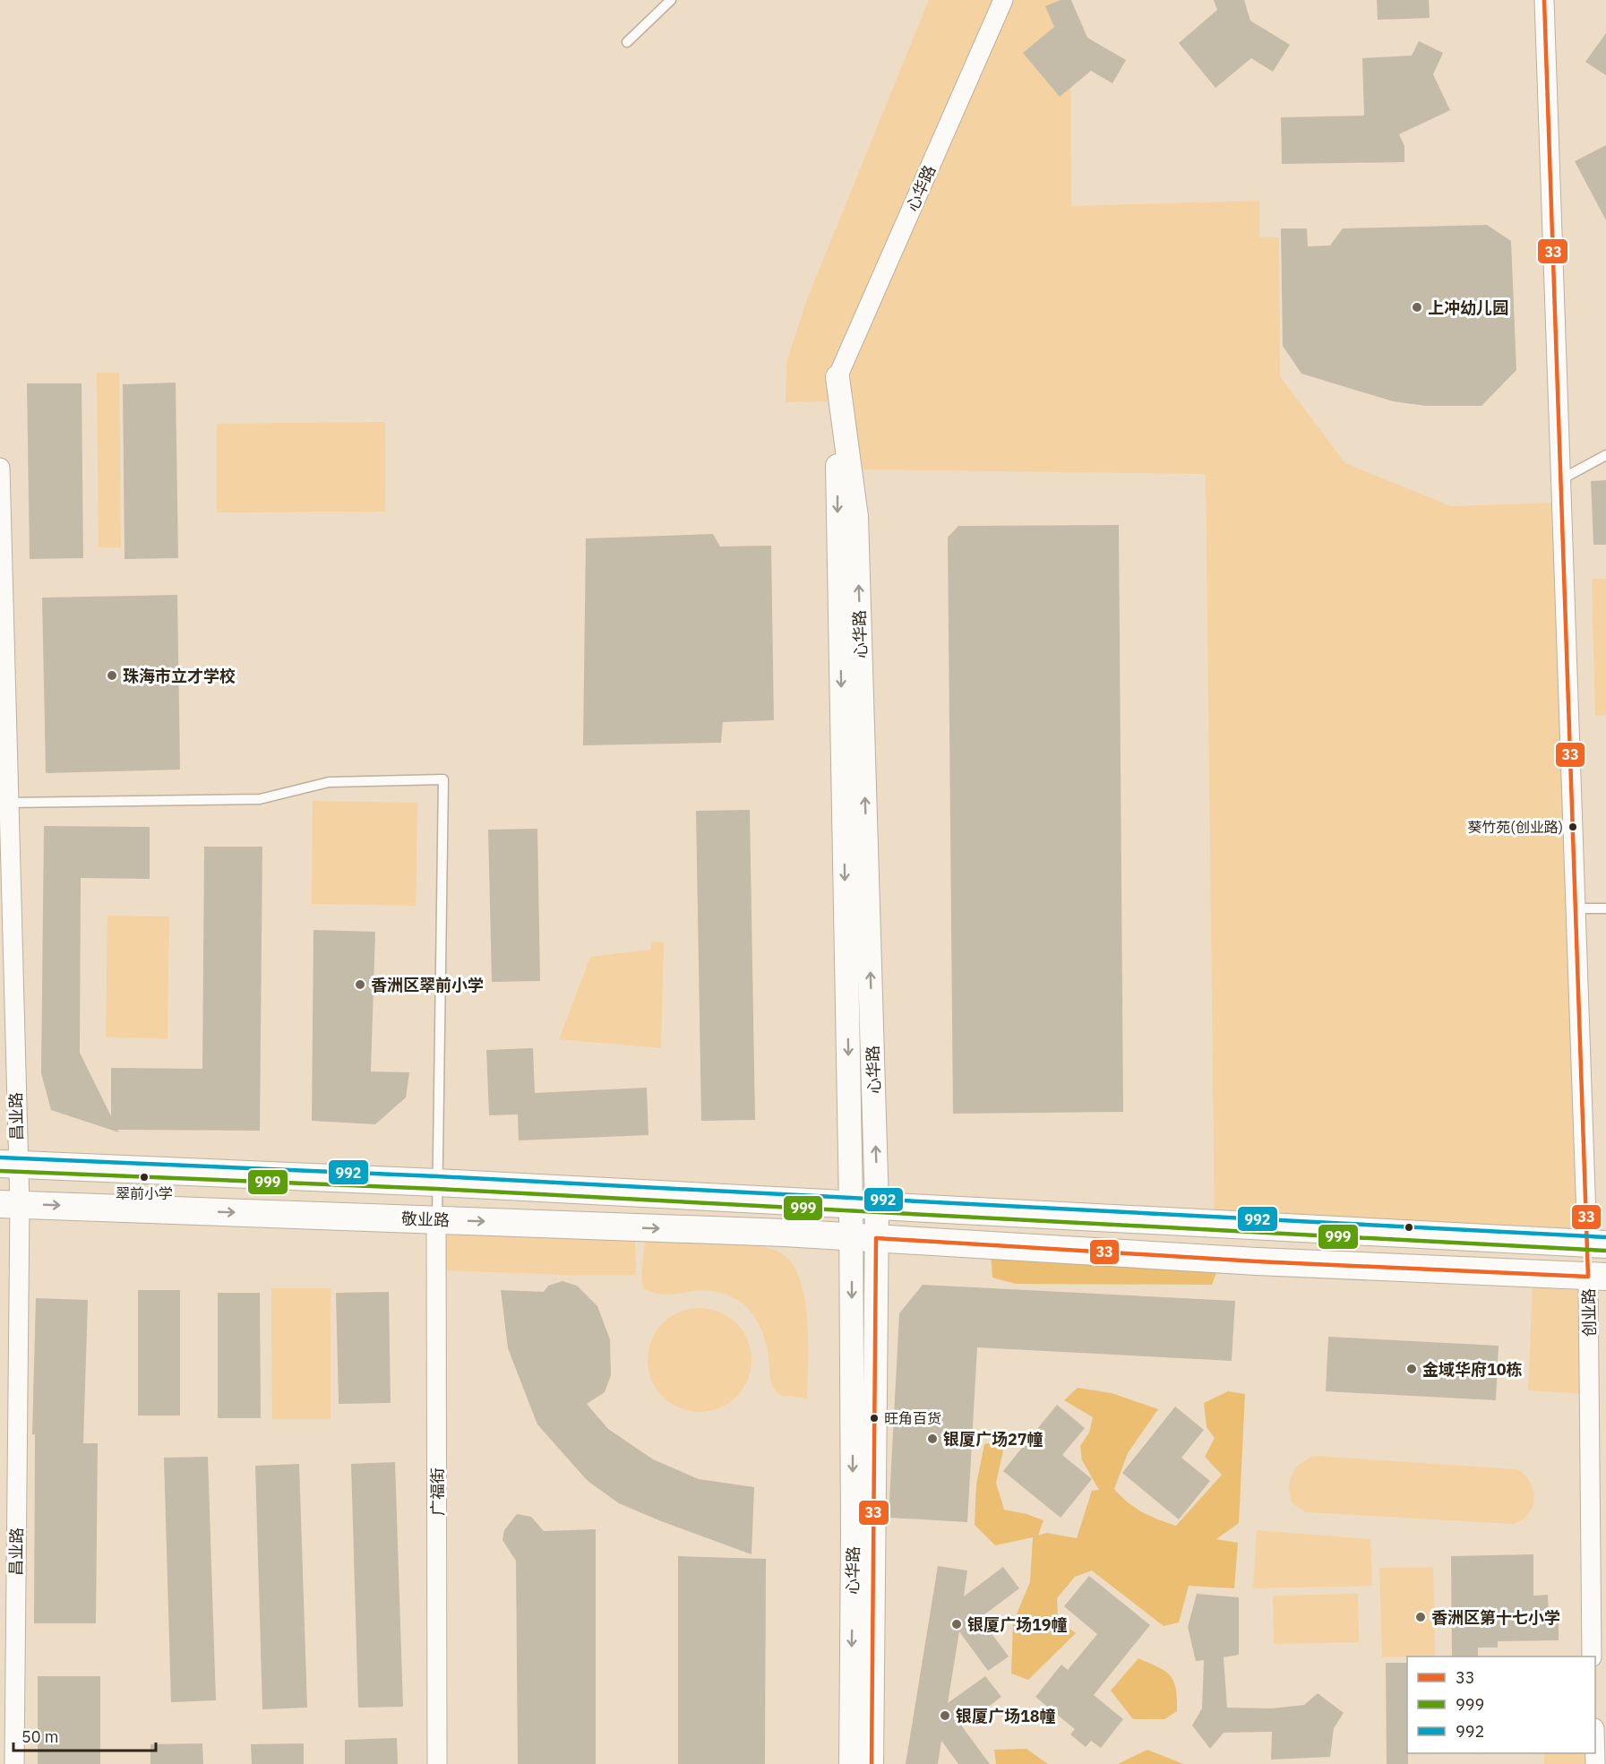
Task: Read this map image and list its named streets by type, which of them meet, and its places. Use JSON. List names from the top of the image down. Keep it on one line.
{"streets":{"main road":["敬业路"],"street":["心华路","昌业路","创业路","广福街"]},"crossings":[["心华路","敬业路"],["昌业路","敬业路"],["敬业路","创业路"],["敬业路","广福街"]],"places":["上冲幼儿园","珠海市立才学校","葵竹苑(创业路)","香洲区翠前小学","翠前小学","金域华府10栋","旺角百货","银厦广场27幢","香洲区第十七小学","银厦广场19幢","银厦广场18幢"],"lines":["transit line 33","transit line 992","transit line 999"],"legend":["33","999","992"],"scale_bar":"50 m"}
